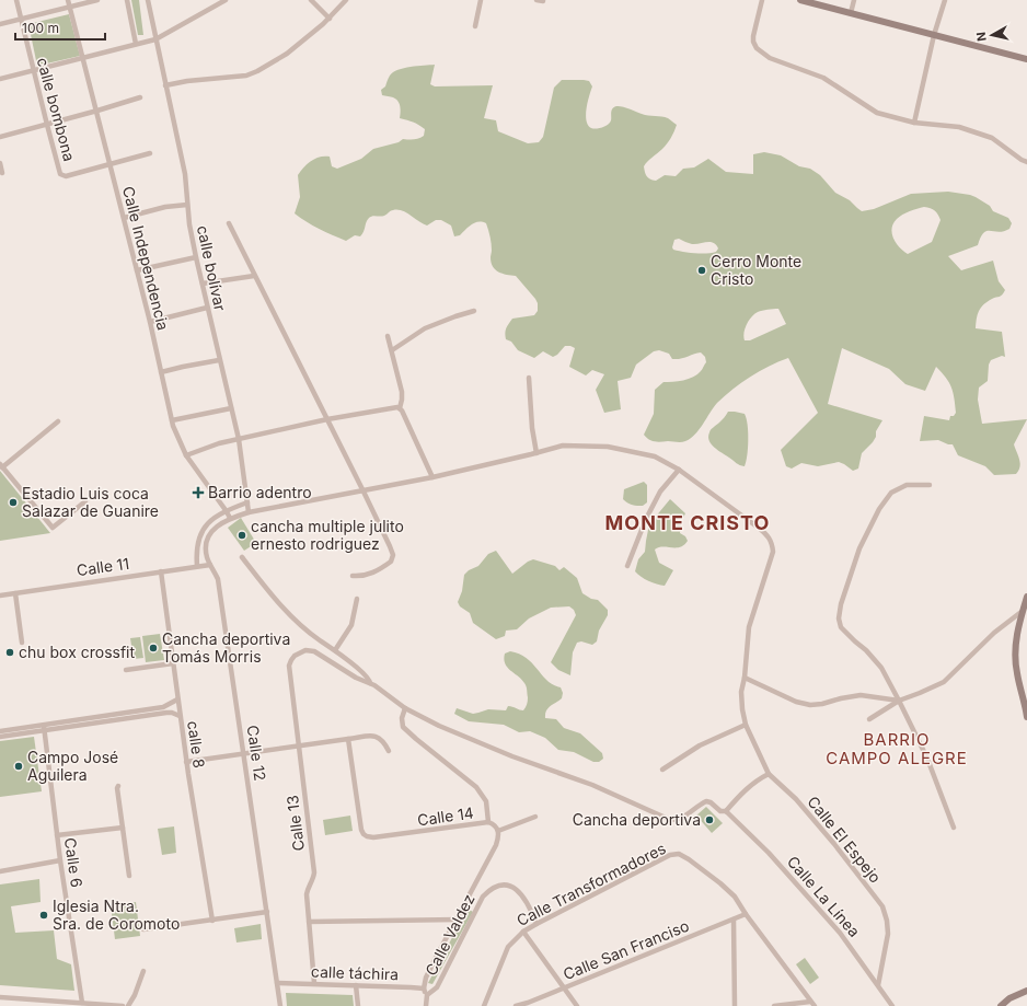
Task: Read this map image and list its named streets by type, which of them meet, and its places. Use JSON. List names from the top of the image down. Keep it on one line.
{"streets":{"street":["calle bombona","Calle Independencia","calle bolívar","Calle 11","calle 8","Calle 12","Calle 14","Calle 13","Calle El Espejo","Calle 6","Calle Transformadores","Calle La Línea","Calle Valdez","Calle San Franciso","calle táchira"]},"crossings":[["calle bombona","Calle Independencia"],["Calle Independencia","Calle 12"],["Calle 11","calle 8"],["Calle 11","Calle 12"],["Calle 12","calle táchira"],["Calle 13","calle táchira"],["Calle El Espejo","Calle La Línea"],["Calle Transformadores","Calle Valdez"],["Calle Transformadores","Calle San Franciso"]],"districts":["MONTE CRISTO","BARRIO CAMPO ALEGRE"],"places":{"other":["Cerro Monte Cristo","Estadio Luis coca Salazar de Guanire","cancha multiple julito ernesto rodriguez","Cancha deportiva Tomás Morris","chu box crossfit","Campo José Aguilera","Cancha deportiva","Iglesia Ntra. Sra. de Coromoto"],"health":["Barrio adentro"]},"scale_bar":"100 m","north":"left"}
